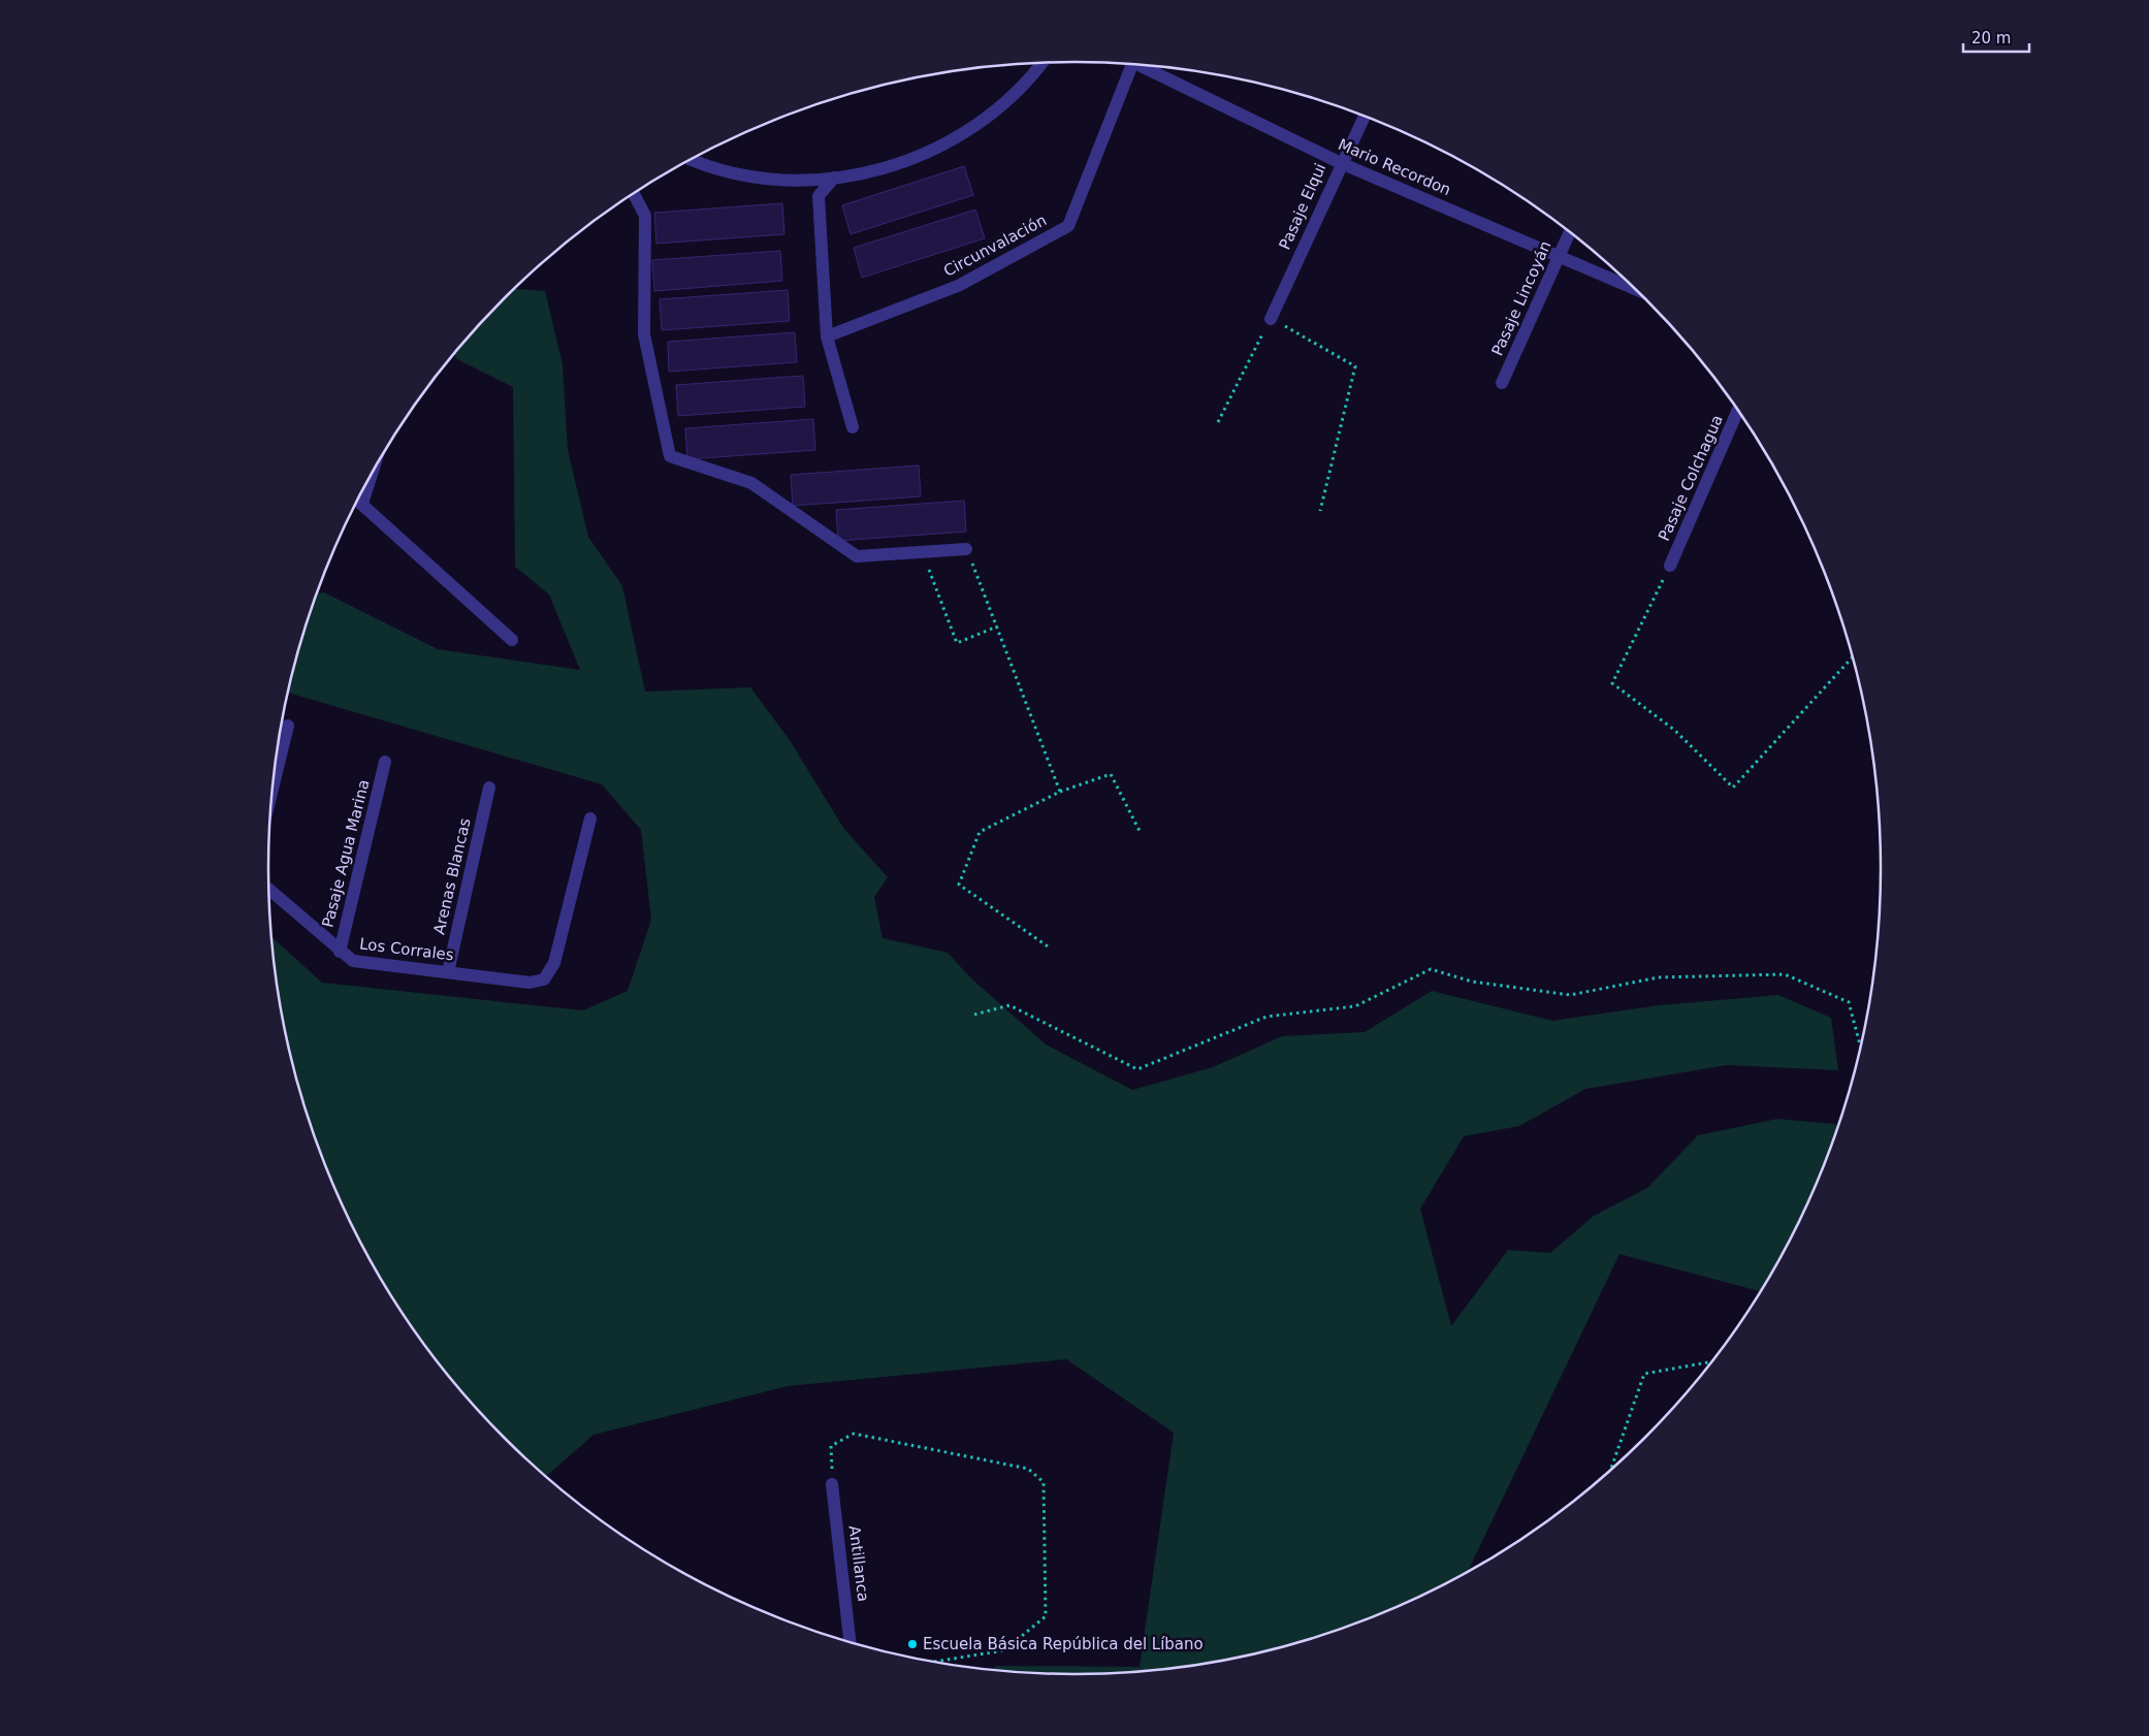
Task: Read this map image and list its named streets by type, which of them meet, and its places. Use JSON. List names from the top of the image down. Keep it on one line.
{"streets":{"street":["Mario Recordon","Pasaje Elqui","Circunvalación","Pasaje Lincoyán","Pasaje Colchagua","Pasaje Agua Marina","Arenas Blancas","Los Corrales","Antillanca"]},"crossings":[["Mario Recordon","Pasaje Elqui"],["Mario Recordon","Pasaje Lincoyán"],["Pasaje Agua Marina","Los Corrales"],["Arenas Blancas","Los Corrales"]],"places":["Escuela Básica República del Líbano"],"scale_bar":"20 m"}
